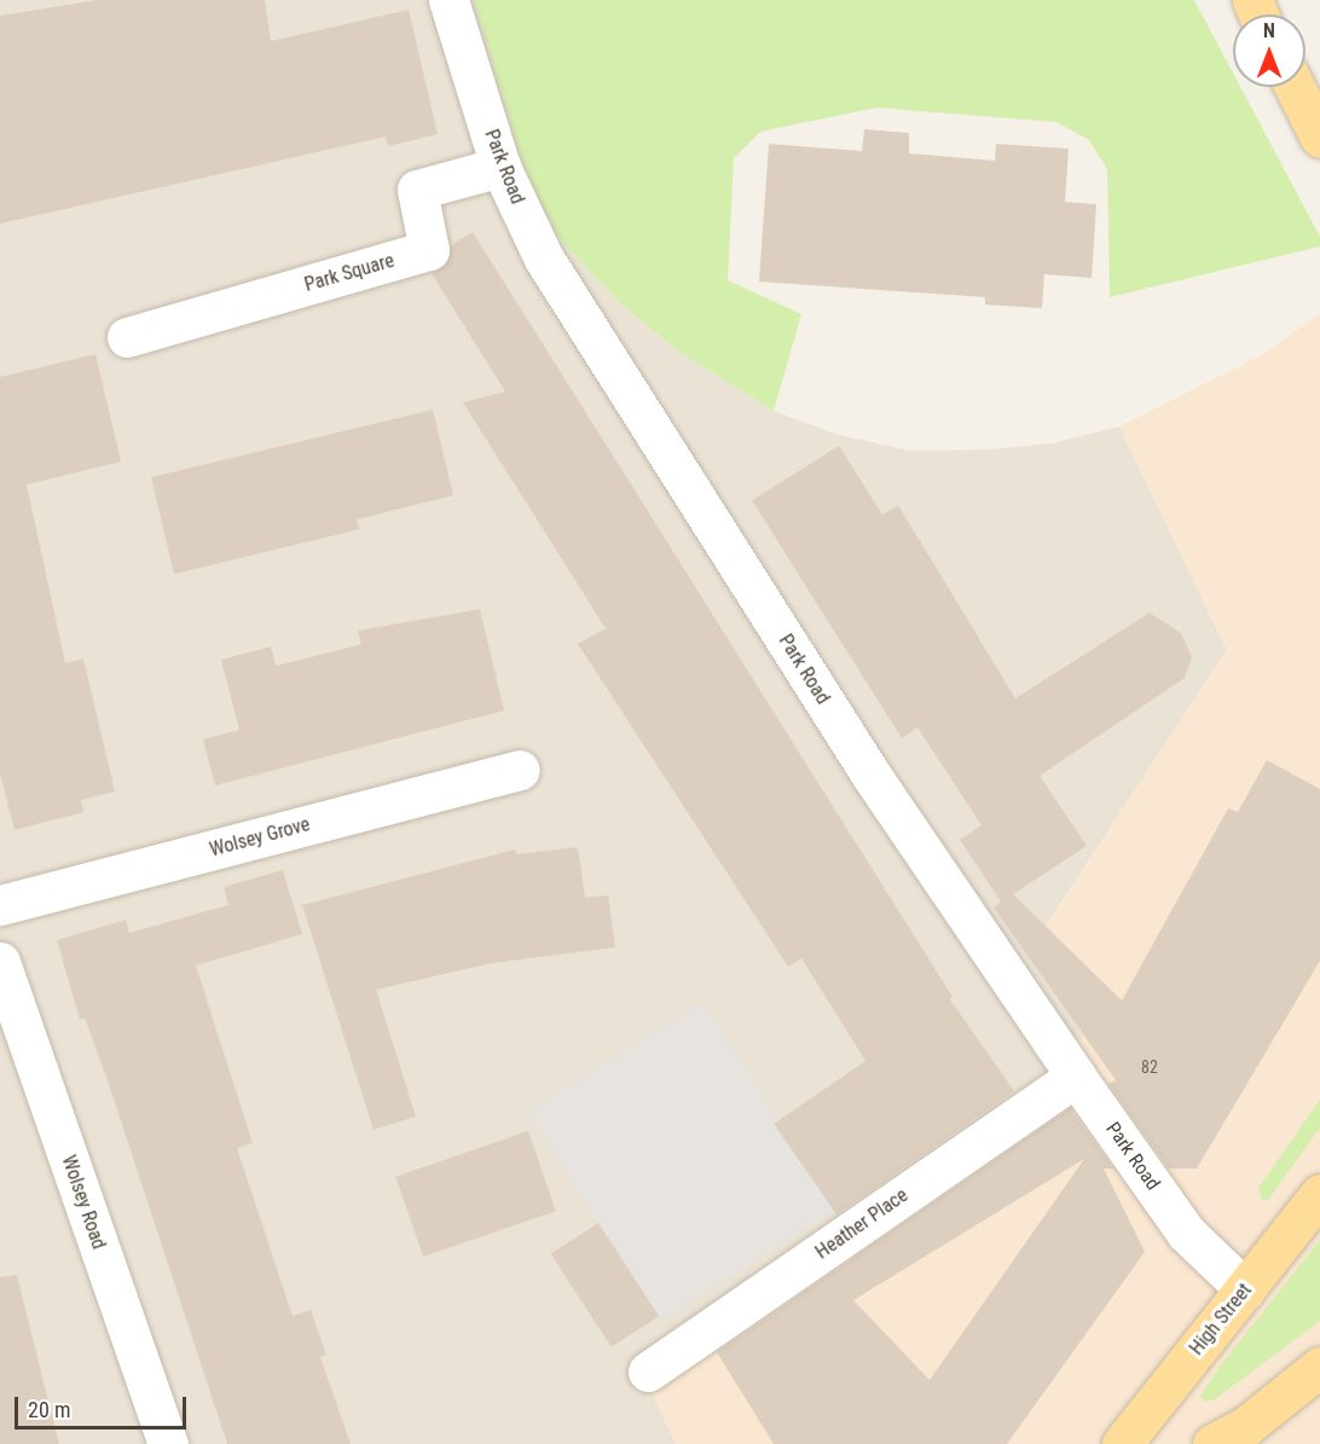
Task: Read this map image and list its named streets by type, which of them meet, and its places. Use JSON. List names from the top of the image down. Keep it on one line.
{"streets":{"main road":["High Street"],"street":["Park Road","Park Square","Wolsey Grove","Wolsey Road","Heather Place"]},"crossings":[["Park Road","Park Square"],["Park Road","Heather Place"],["Park Road","High Street"]],"house_numbers":["82"],"scale_bar":"20 m","north":"top"}
